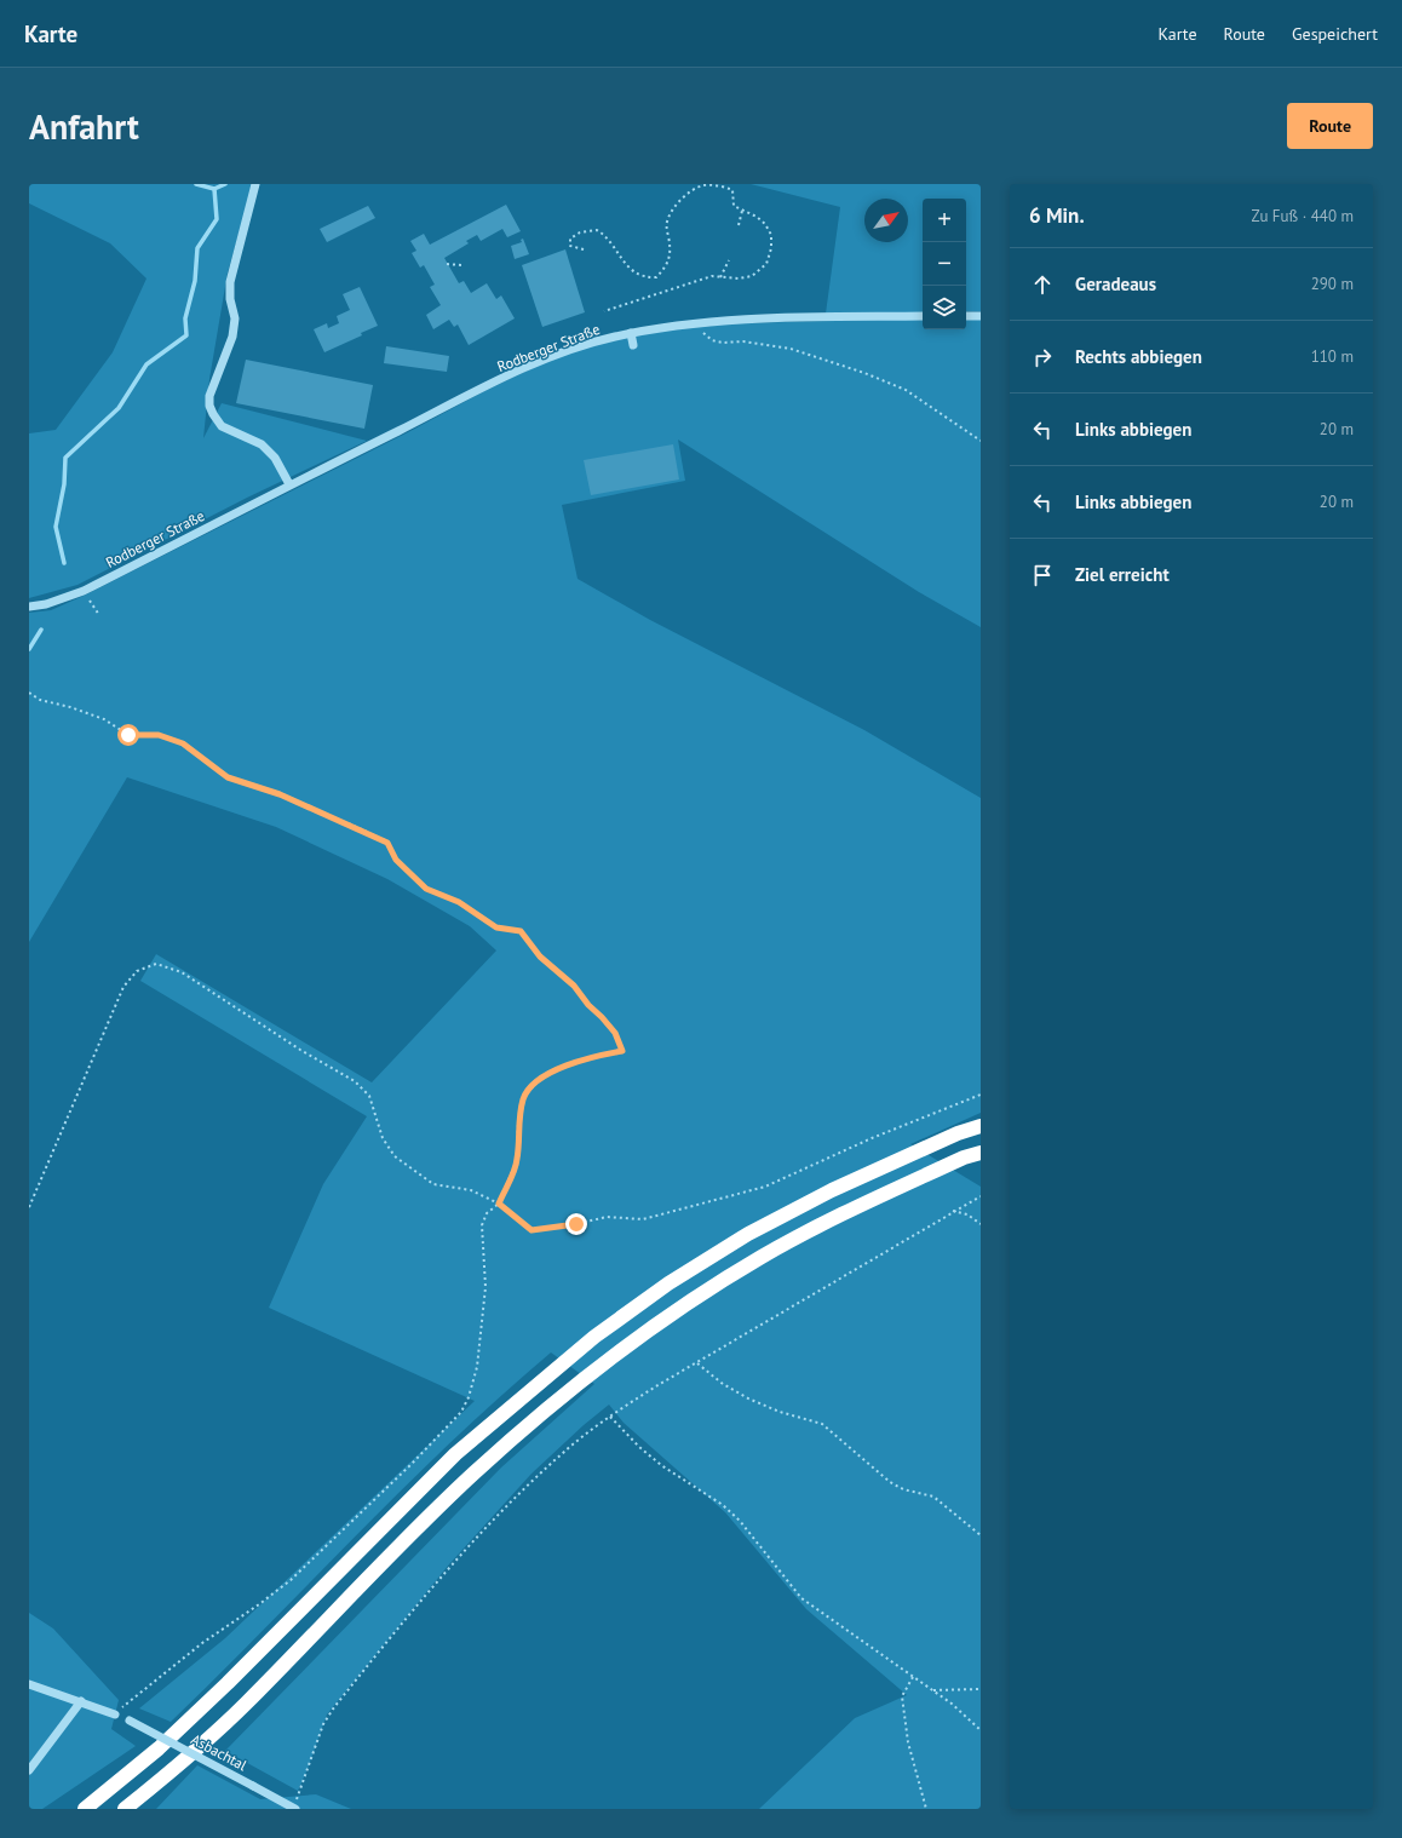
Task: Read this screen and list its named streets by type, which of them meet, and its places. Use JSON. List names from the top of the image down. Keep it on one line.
{"streets":{"street":["Rodberger Straße","Asbachtal"]},"north":"top right","page":{"header":"Karte","nav":["Karte","Route","Gespeichert"],"buttons":"Route","title":"Anfahrt","heading":["6 Min.","Zu Fuß · 440 m"],"map_buttons":["+","−"],"list":[["Geradeaus","290 m"],["Rechts abbiegen","110 m"],["Links abbiegen","20 m"],["Links abbiegen","20 m"],"Ziel erreicht"]}}
